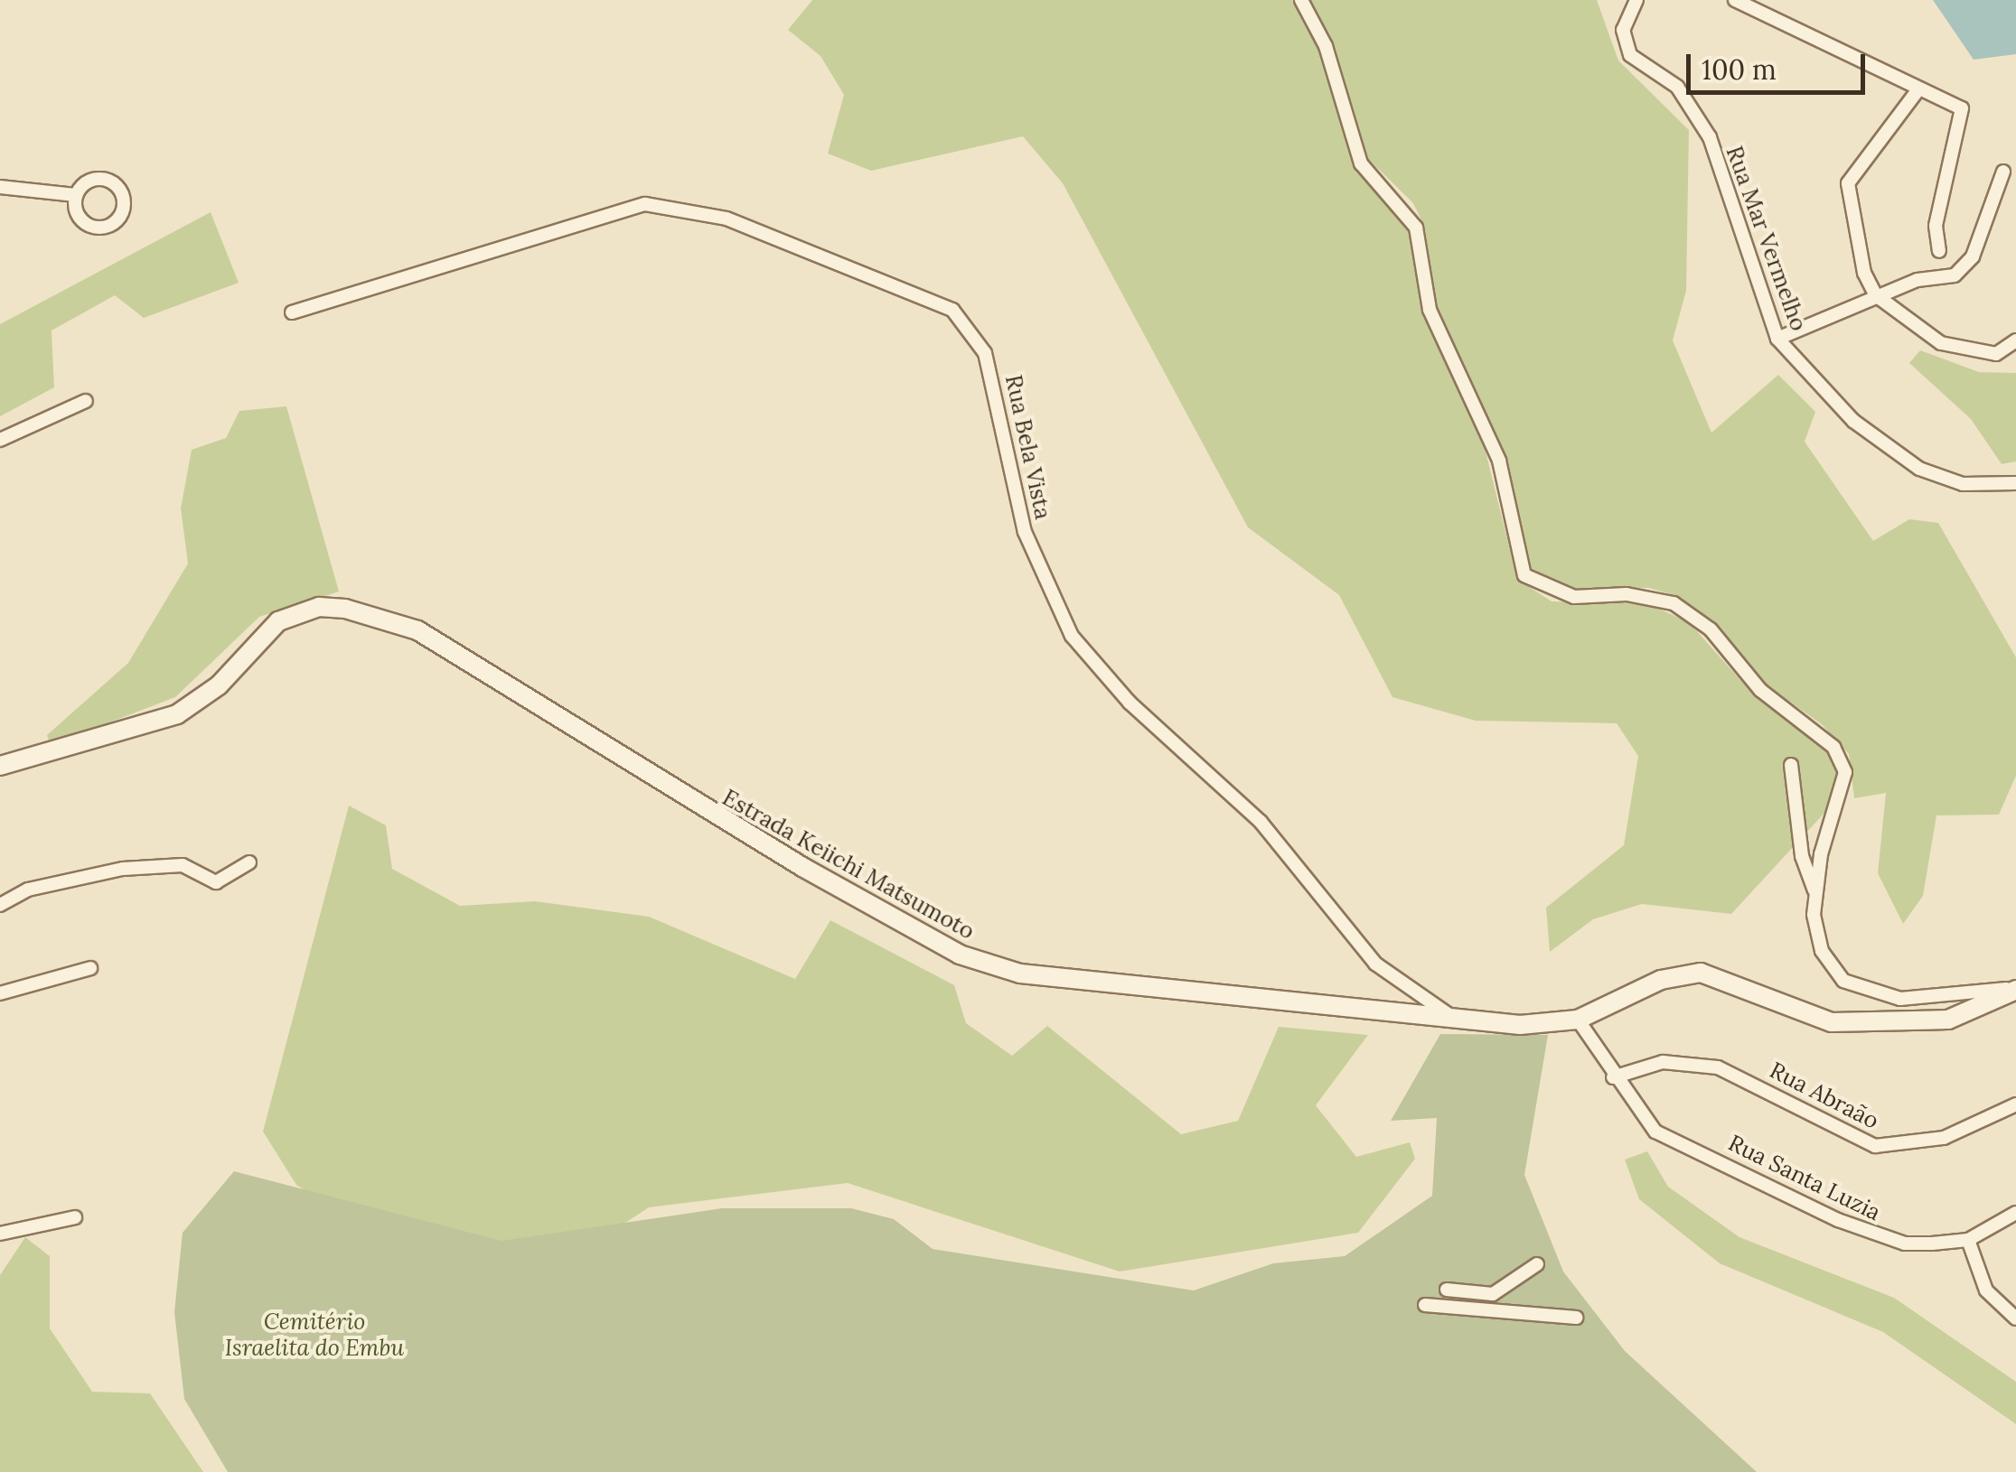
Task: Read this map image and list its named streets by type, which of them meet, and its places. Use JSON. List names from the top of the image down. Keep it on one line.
{"streets":{"main road":["Estrada Keiichi Matsumoto"],"street":["Rua Mar Vermelho","Rua Bela Vista","Rua Abraão","Rua Santa Luzia"]},"crossings":[["Rua Bela Vista","Estrada Keiichi Matsumoto"],["Estrada Keiichi Matsumoto","Rua Santa Luzia"],["Rua Abraão","Rua Santa Luzia"]],"parks":["Cemitério Israelita do Embu"],"scale_bar":"100 m"}
